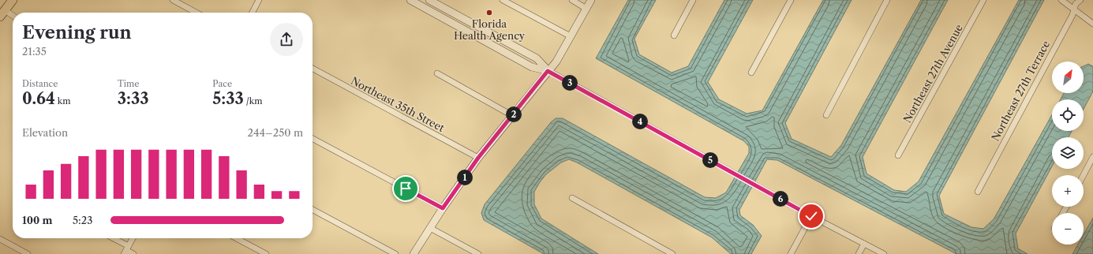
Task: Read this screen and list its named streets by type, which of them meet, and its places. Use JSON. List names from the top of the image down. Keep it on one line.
{"streets":{"street":["Northeast 27th Avenue","Northeast 27th Terrace","Northeast 35th Street"]},"places":["Florida Health Agency"],"north":"top right","page":{"heading":["Evening run","21:35"],"map_buttons":["+","−"],"stats":[["Distance","0.64 km"],["Time","3:33"],["Pace","5:33 /km"]],"pins":["3","2","4","5","1","6"],"chart":["Elevation","244–250 m"],"list":[{"name":"100 m","note":"5:23"}]}}
